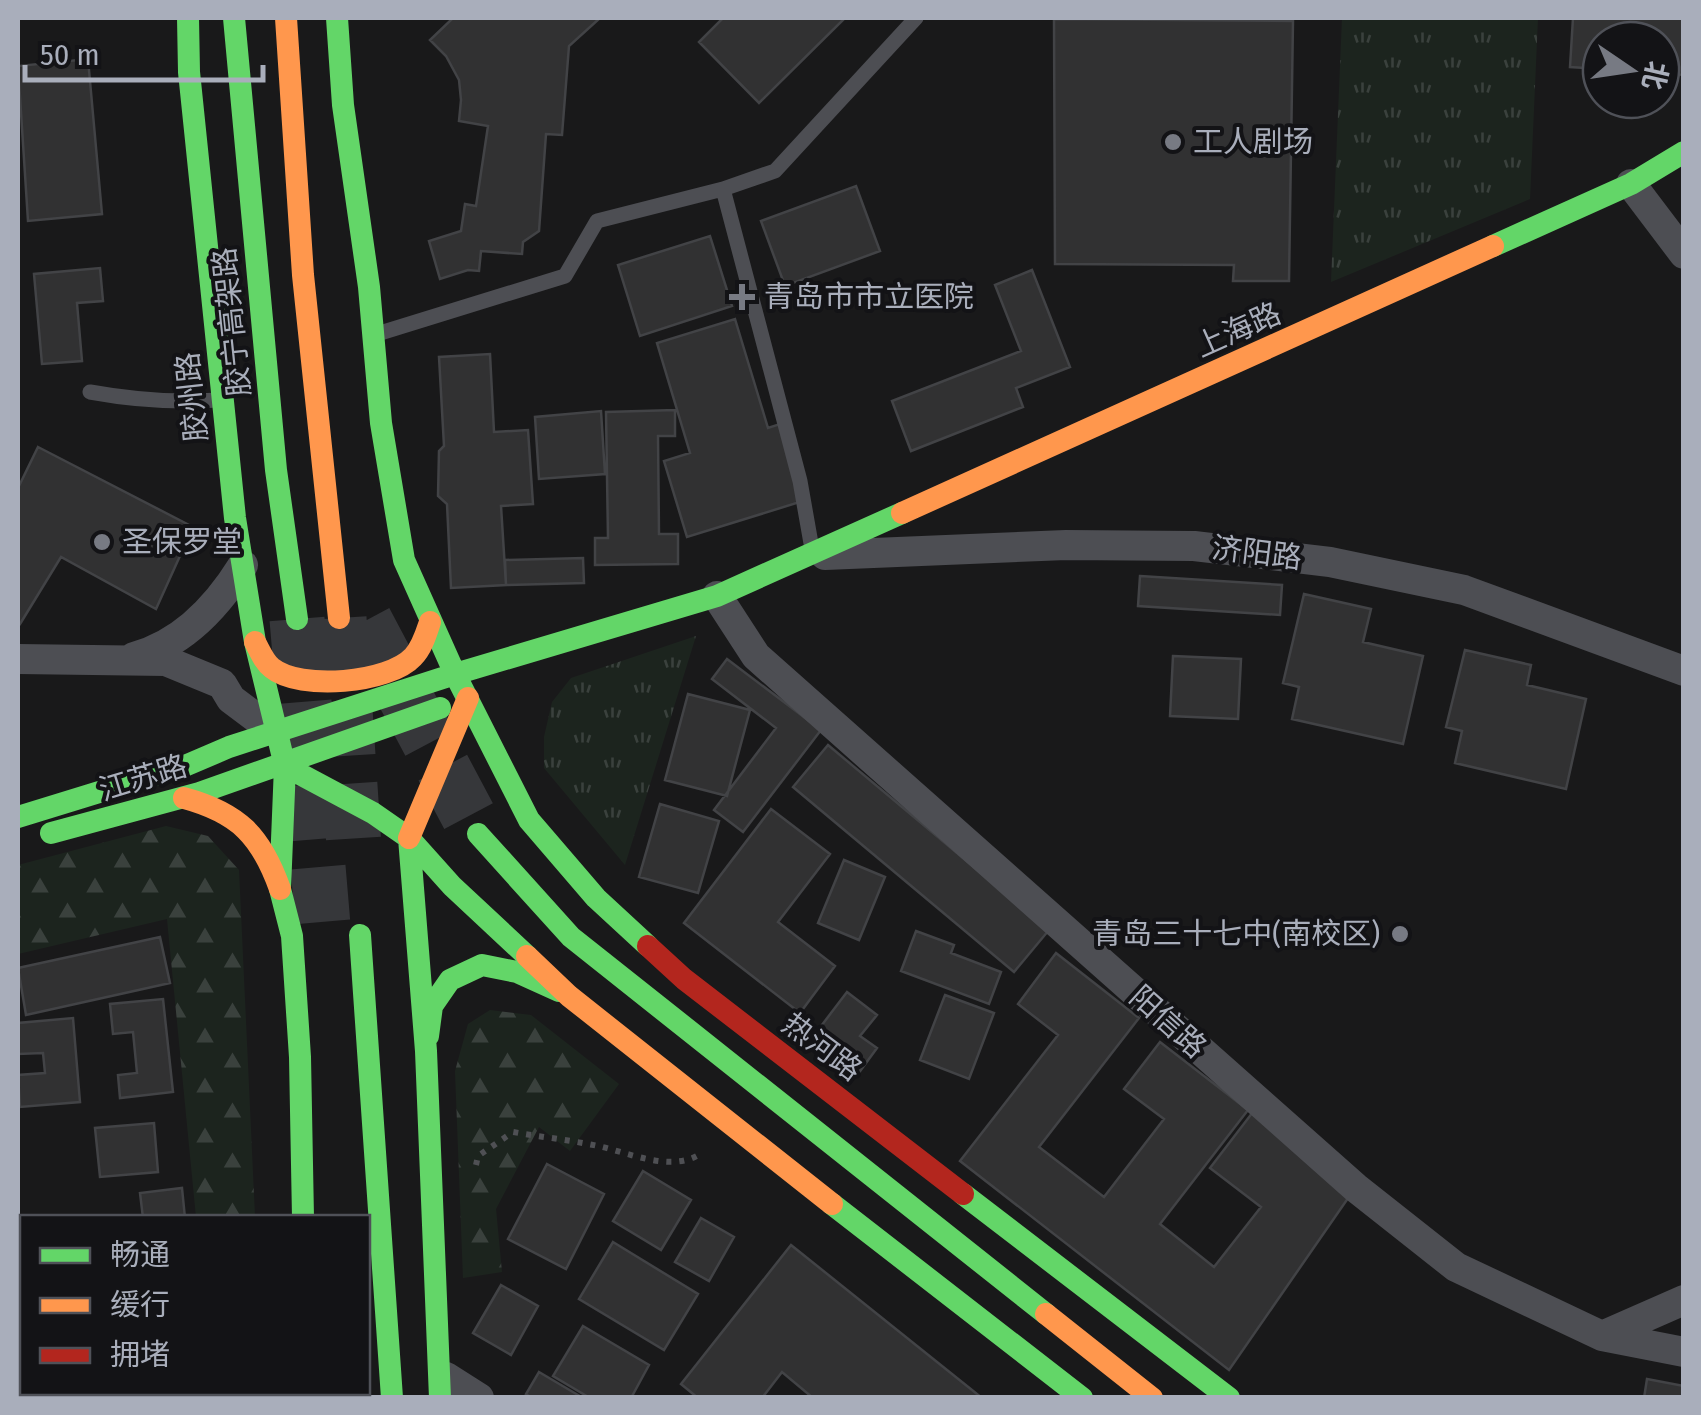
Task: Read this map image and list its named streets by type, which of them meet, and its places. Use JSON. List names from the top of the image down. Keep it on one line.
{"streets":{"main road":["胶宁高架路","上海路","胶州路","江苏路","热河路"],"street":["济阳路","阳信路"]},"crossings":[["上海路","济阳路"],["上海路","江苏路"],["上海路","阳信路"],["上海路","热河路"],["胶州路","江苏路"],["江苏路","热河路"]],"places":{"other":["工人剧场","圣保罗堂","青岛三十七中(南校区)"],"health":["青岛市市立医院"]},"legend":["畅通","缓行","拥堵"],"scale_bar":"50 m","north":"right"}
